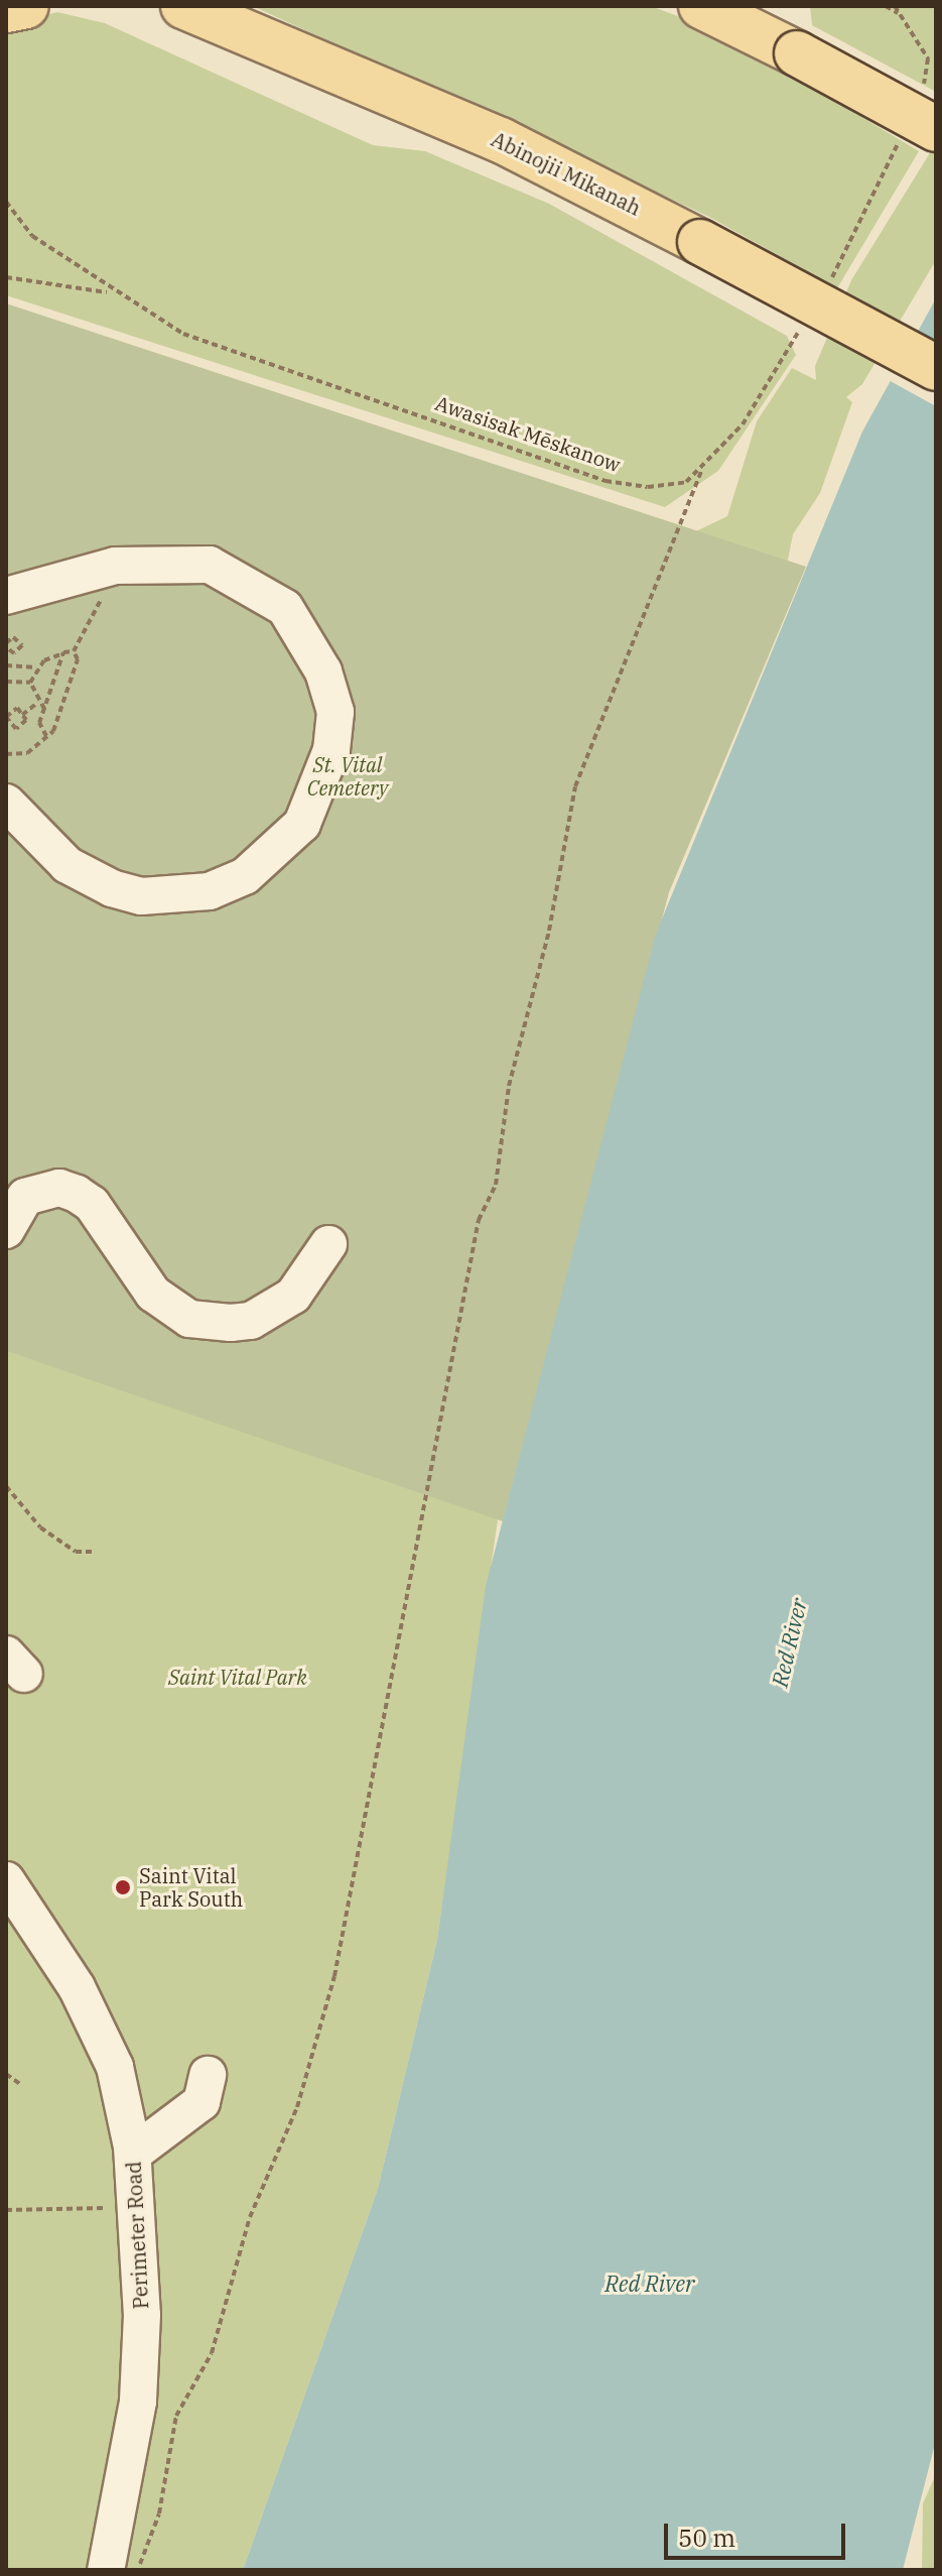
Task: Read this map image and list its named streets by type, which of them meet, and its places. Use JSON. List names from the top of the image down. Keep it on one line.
{"streets":{"main road":["Abinojii Mikanah"],"street":["Perimeter Road"],"path":["Awasisak Mēskanow"]},"water":["Red River"],"parks":["St. Vital Cemetery","Saint Vital Park"],"places":["Saint Vital Park South"],"scale_bar":"50 m"}
